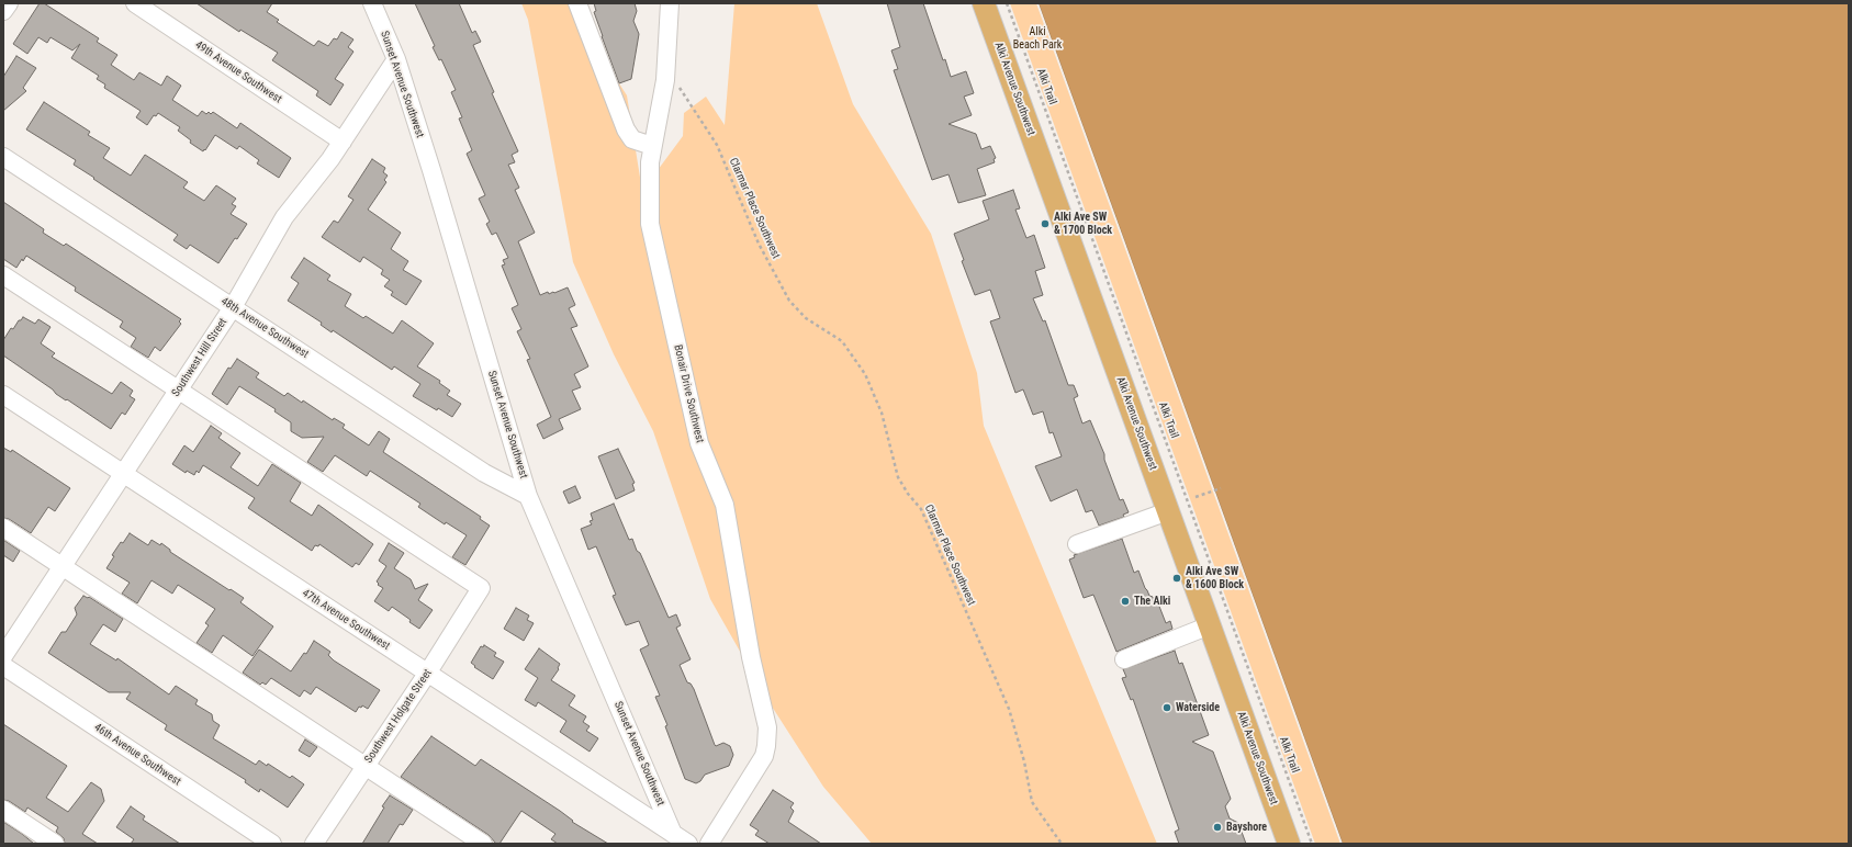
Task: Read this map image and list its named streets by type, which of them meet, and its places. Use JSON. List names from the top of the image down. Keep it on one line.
{"streets":{"main road":["Alki Avenue Southwest"],"street":["49th Avenue Southwest","Sunset Avenue Southwest","48th Avenue Southwest","Southwest Hill Street","Bonair Drive Southwest","47th Avenue Southwest","Southwest Holgate Street","46th Avenue Southwest"],"path":["Alki Trail","Clarmar Place Southwest"]},"crossings":[["49th Avenue Southwest","Southwest Hill Street"],["Sunset Avenue Southwest","48th Avenue Southwest"],["Sunset Avenue Southwest","Southwest Hill Street"],["Sunset Avenue Southwest","47th Avenue Southwest"],["48th Avenue Southwest","Southwest Hill Street"],["Southwest Hill Street","47th Avenue Southwest"],["Southwest Hill Street","Southwest Holgate Street"],["47th Avenue Southwest","Southwest Holgate Street"]],"parks":["Alki Beach Park"],"places":["Alki Ave SW & 1700 Block","Alki Ave SW & 1600 Block","The Alki","Waterside","Bayshore"]}
